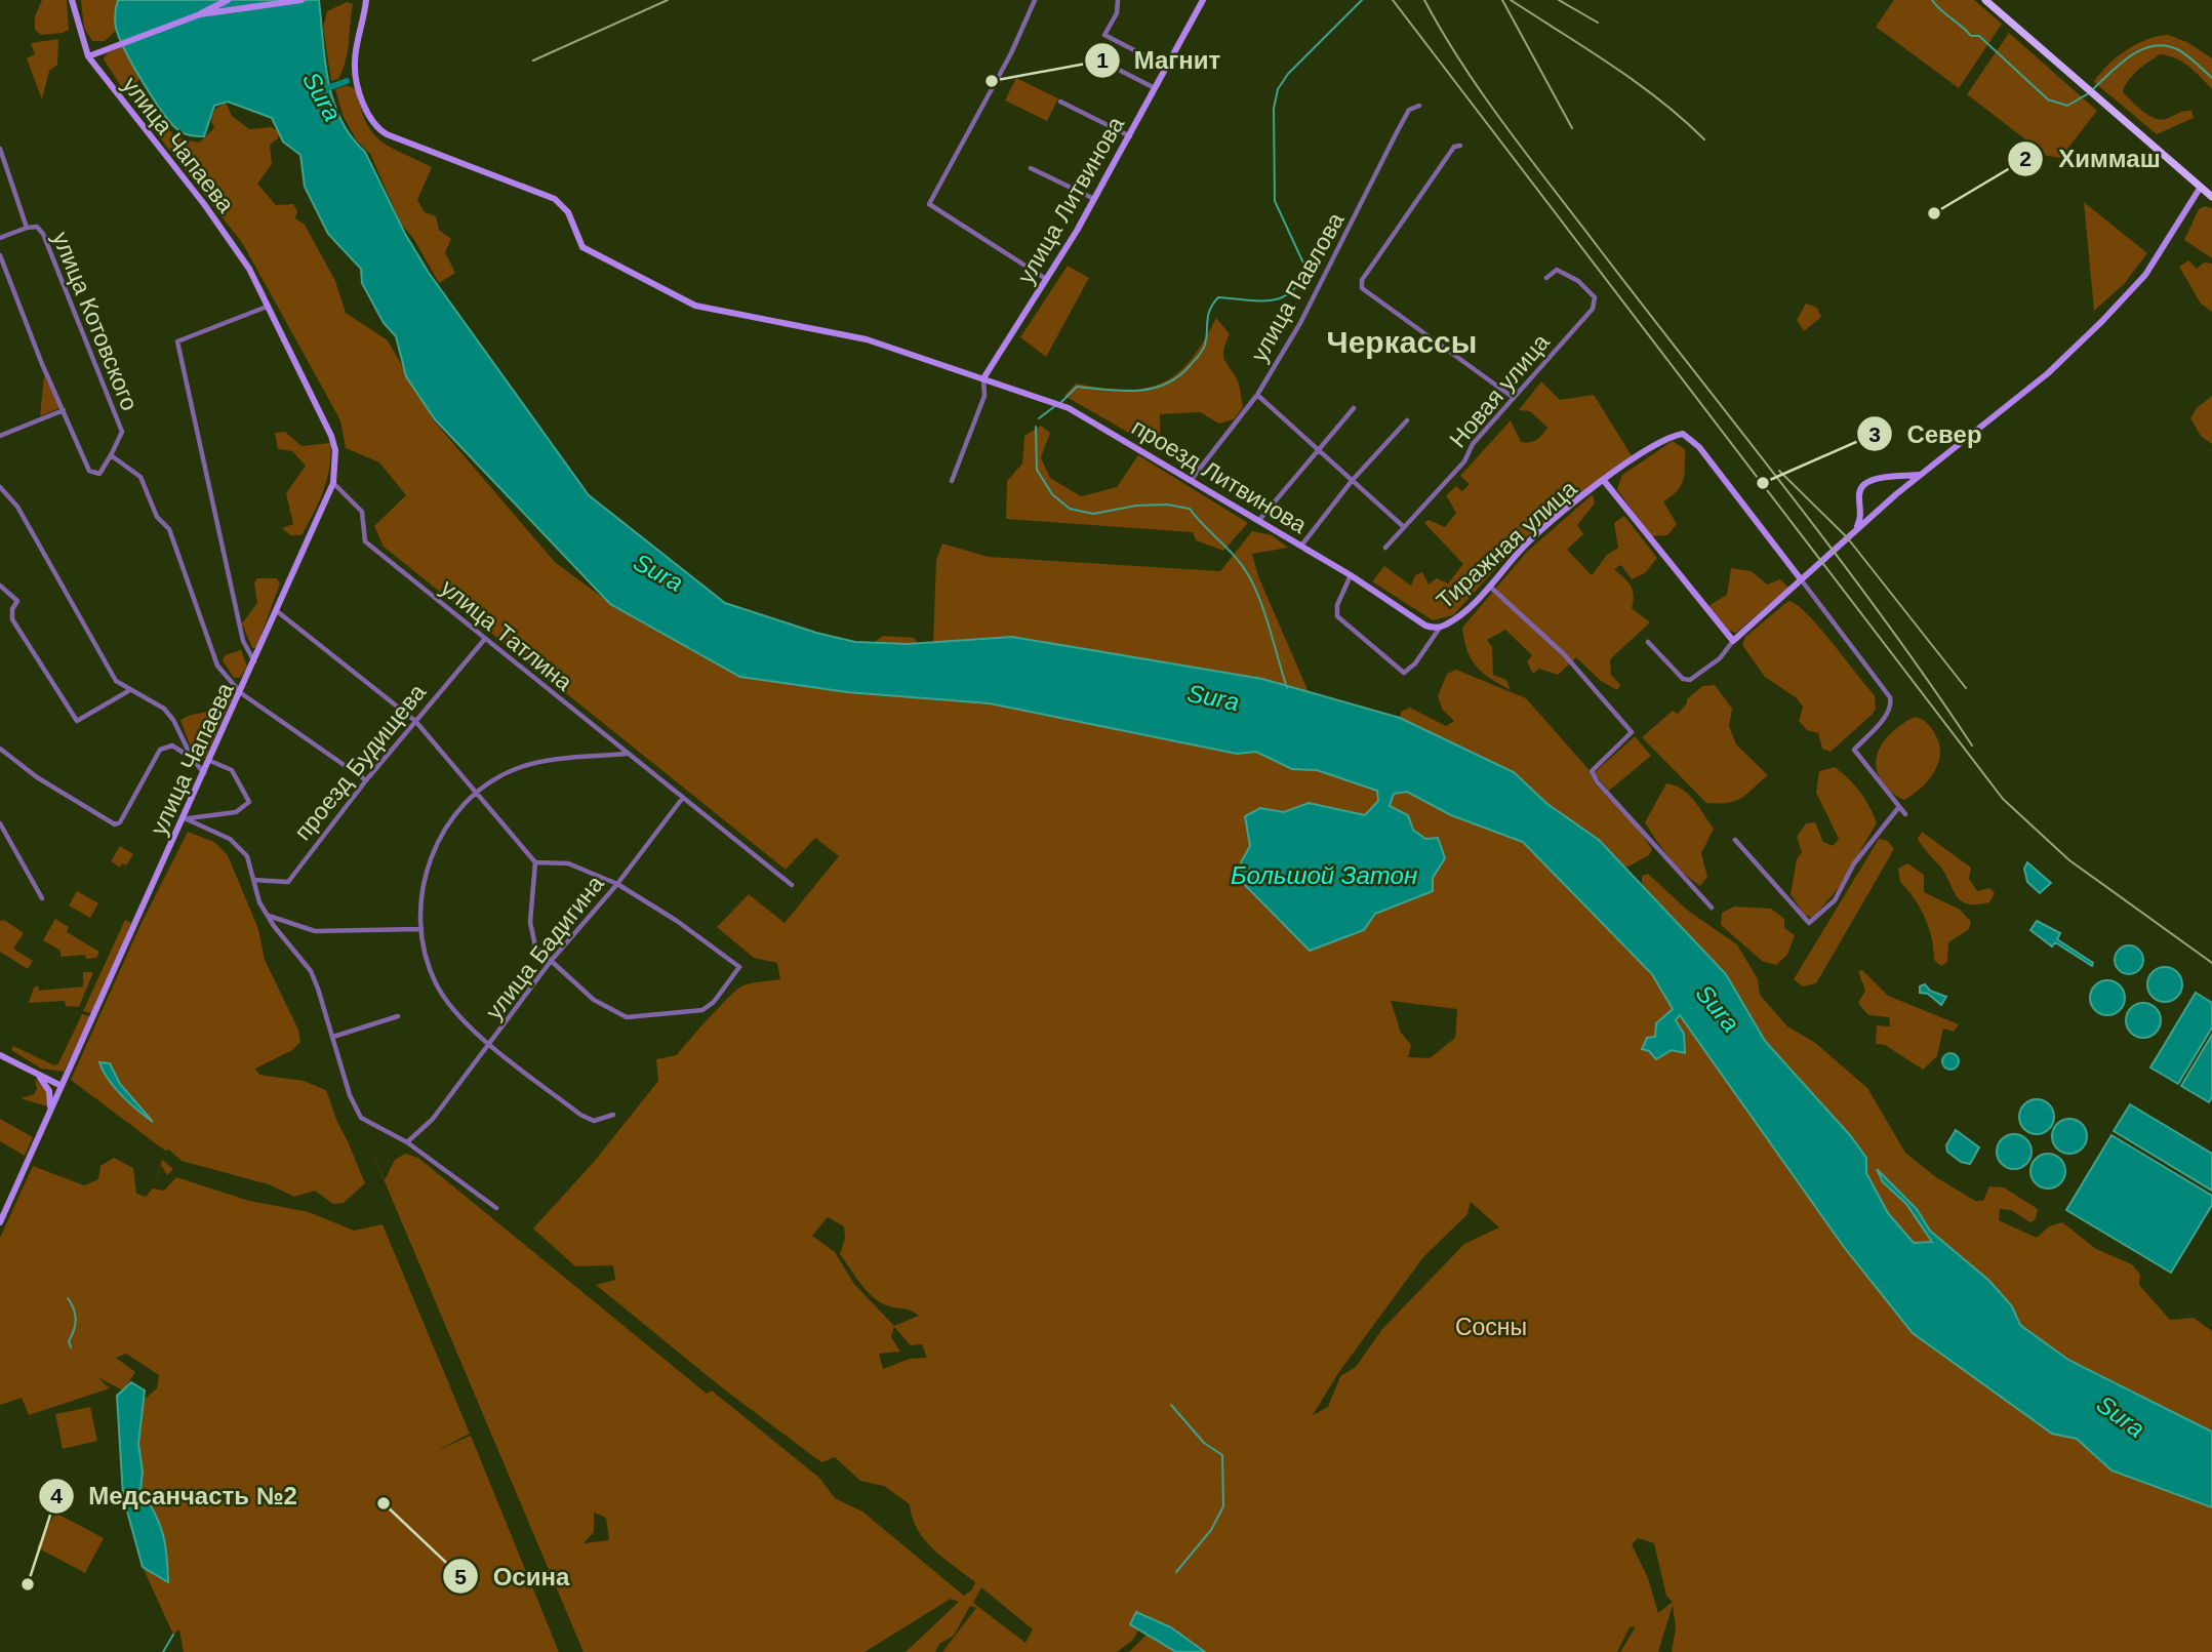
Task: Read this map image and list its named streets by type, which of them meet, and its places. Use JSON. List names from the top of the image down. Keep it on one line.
{"streets":{"main road":["улица Чапаева","улица Литвинова","проезд Литвинова","Тиражная улица"],"street":["улица Павлова","улица Котовского","Новая улица","улица Татлина","проезд Будищева","улица Бадигина"]},"crossings":[["улица Чапаева","улица Татлина"],["улица Литвинова","проезд Литвинова"],["улица Павлова","проезд Литвинова"],["проезд Литвинова","Тиражная улица"],["улица Татлина","проезд Будищева"],["улица Татлина","улица Бадигина"]],"districts":["Черкассы"],"water":["Sura","Большой Затон"],"parks":["Сосны"],"places":["Магнит","Химмаш","Север","Осина","Медсанчасть №2"]}
